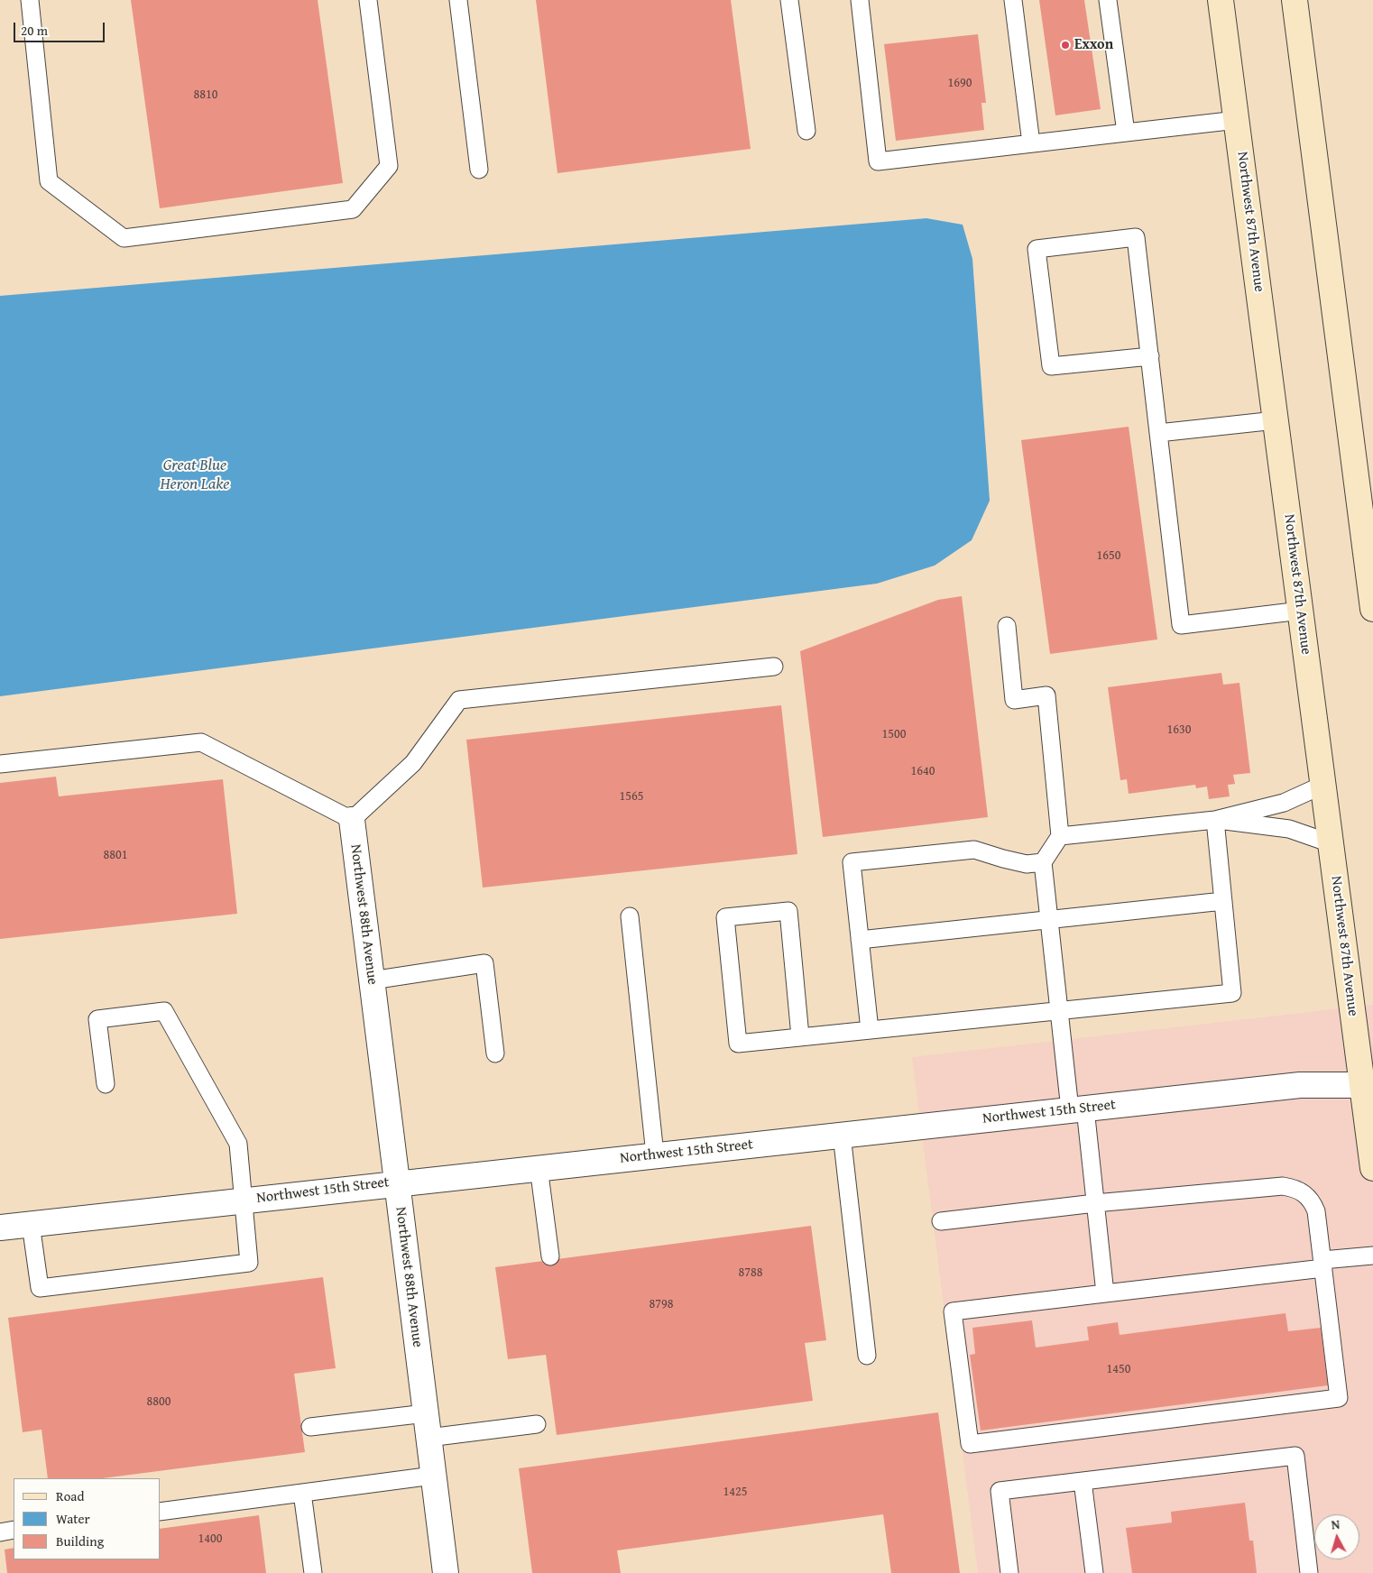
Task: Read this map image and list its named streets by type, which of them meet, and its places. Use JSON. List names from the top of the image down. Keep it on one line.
{"streets":{"main road":["Northwest 87th Avenue"],"street":["Northwest 88th Avenue","Northwest 15th Street"]},"crossings":[["Northwest 87th Avenue","Northwest 15th Street"],["Northwest 88th Avenue","Northwest 15th Street"]],"water":["Great Blue Heron Lake"],"places":["Exxon"],"house_numbers":["1690","8810","1650","1630","1500","1640","1565","8801","8788","8798","1450","8800","1425","1400"],"legend":["Road","Water","Building"],"scale_bar":"20 m","north":"top"}
